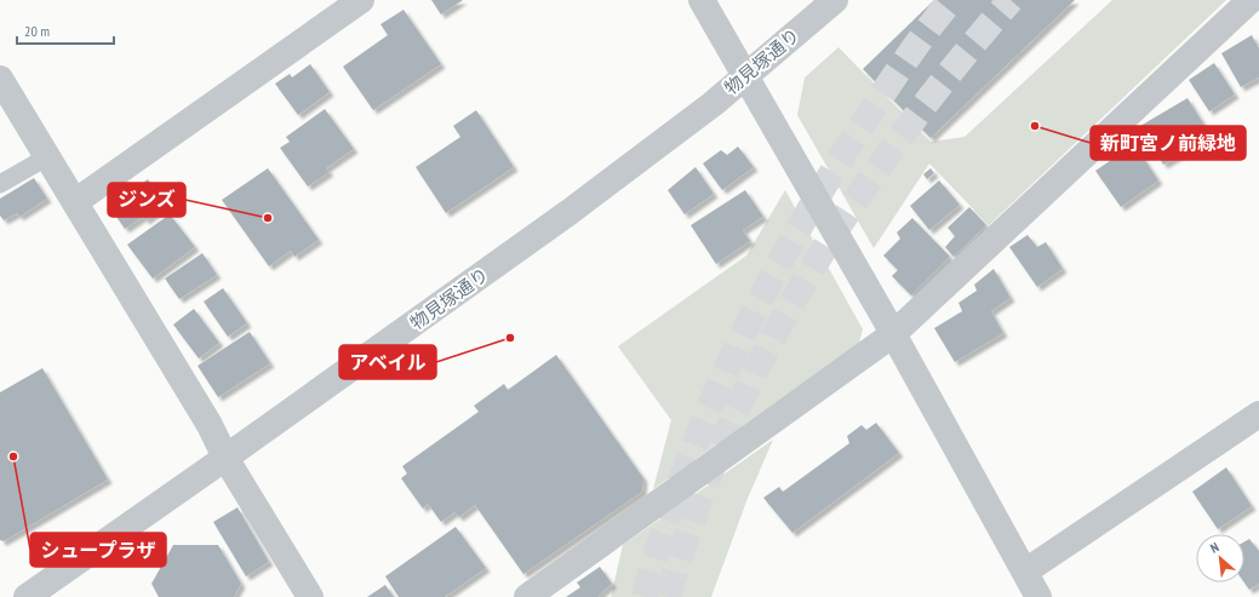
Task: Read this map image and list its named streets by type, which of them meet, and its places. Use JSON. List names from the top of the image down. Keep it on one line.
{"streets":{"street":["物見塚通り"]},"places":["新町宮ノ前緑地","ジンズ","アベイル","シュープラザ"],"scale_bar":"20 m","north":"top left"}
